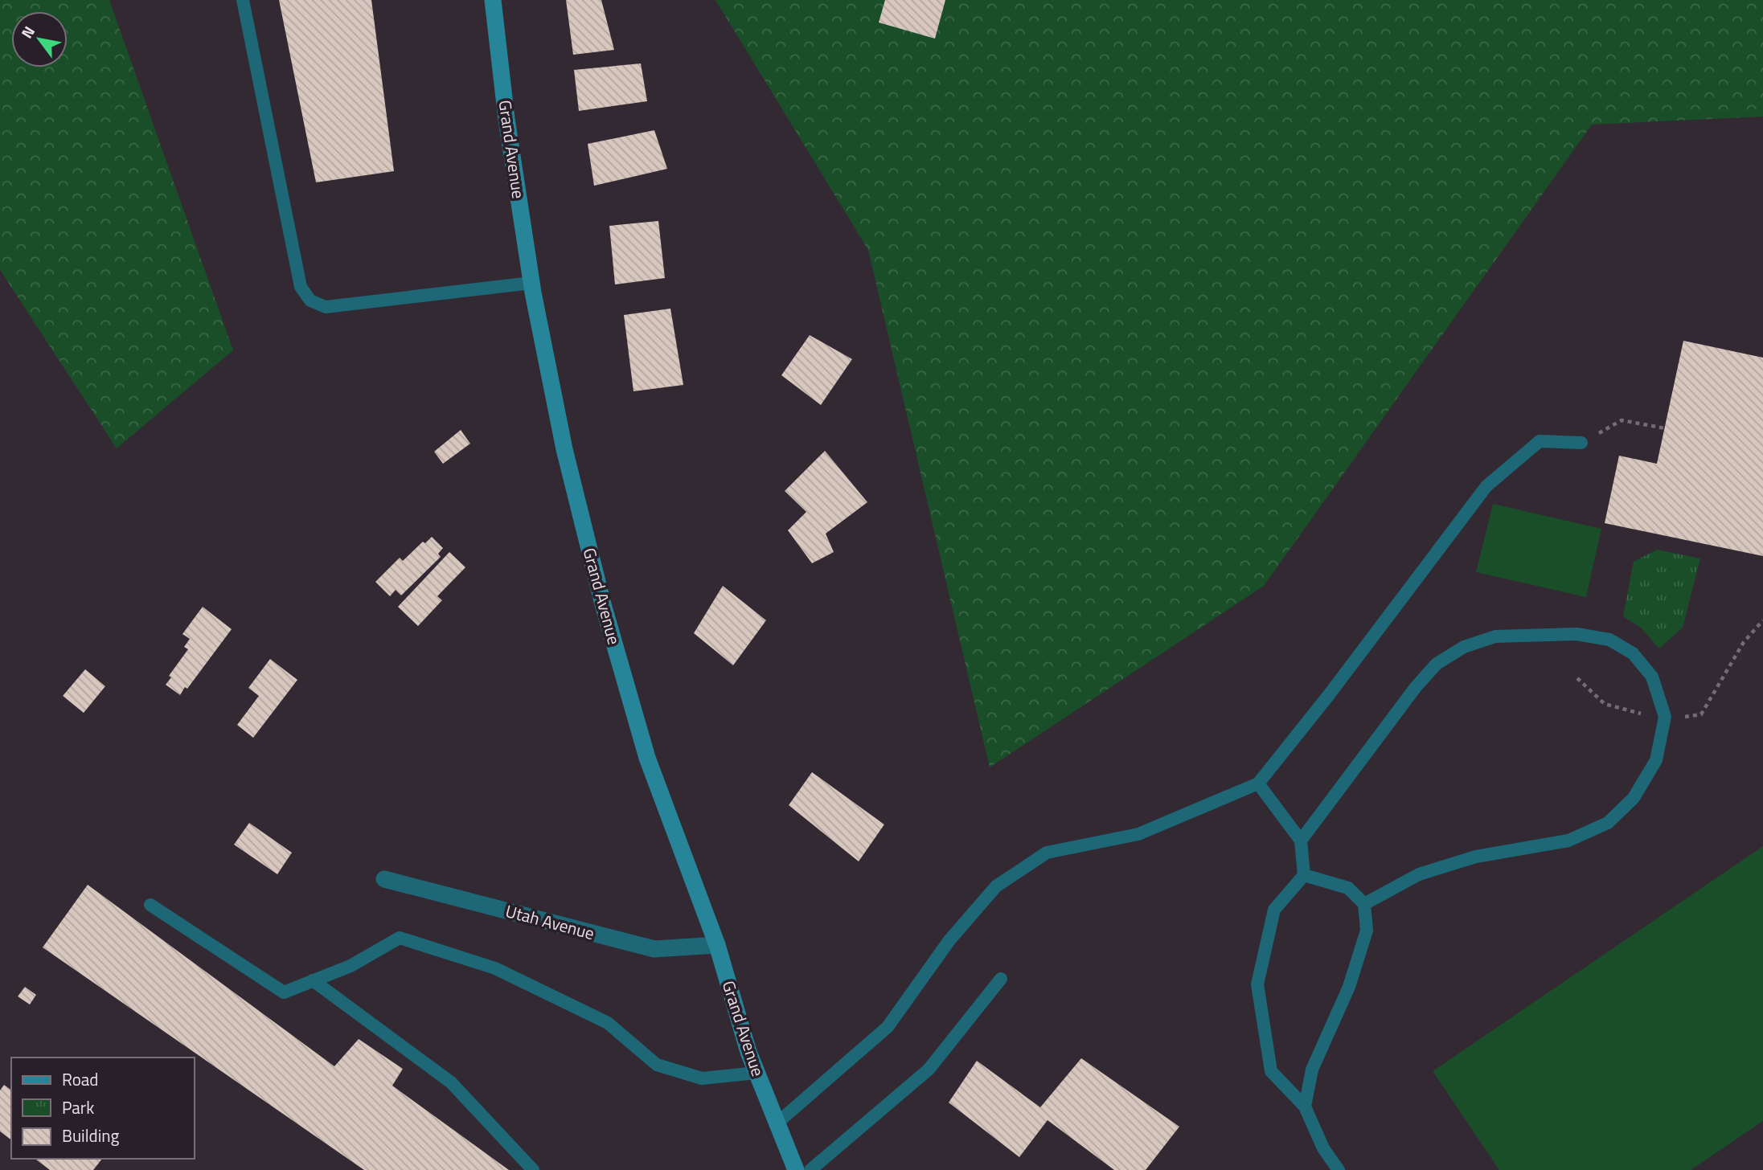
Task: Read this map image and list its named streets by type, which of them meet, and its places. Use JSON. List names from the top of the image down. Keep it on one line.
{"streets":{"street":["Grand Avenue","Utah Avenue"]},"crossings":[["Grand Avenue","Utah Avenue"]],"legend":["Road","Park","Building"],"north":"top left"}
